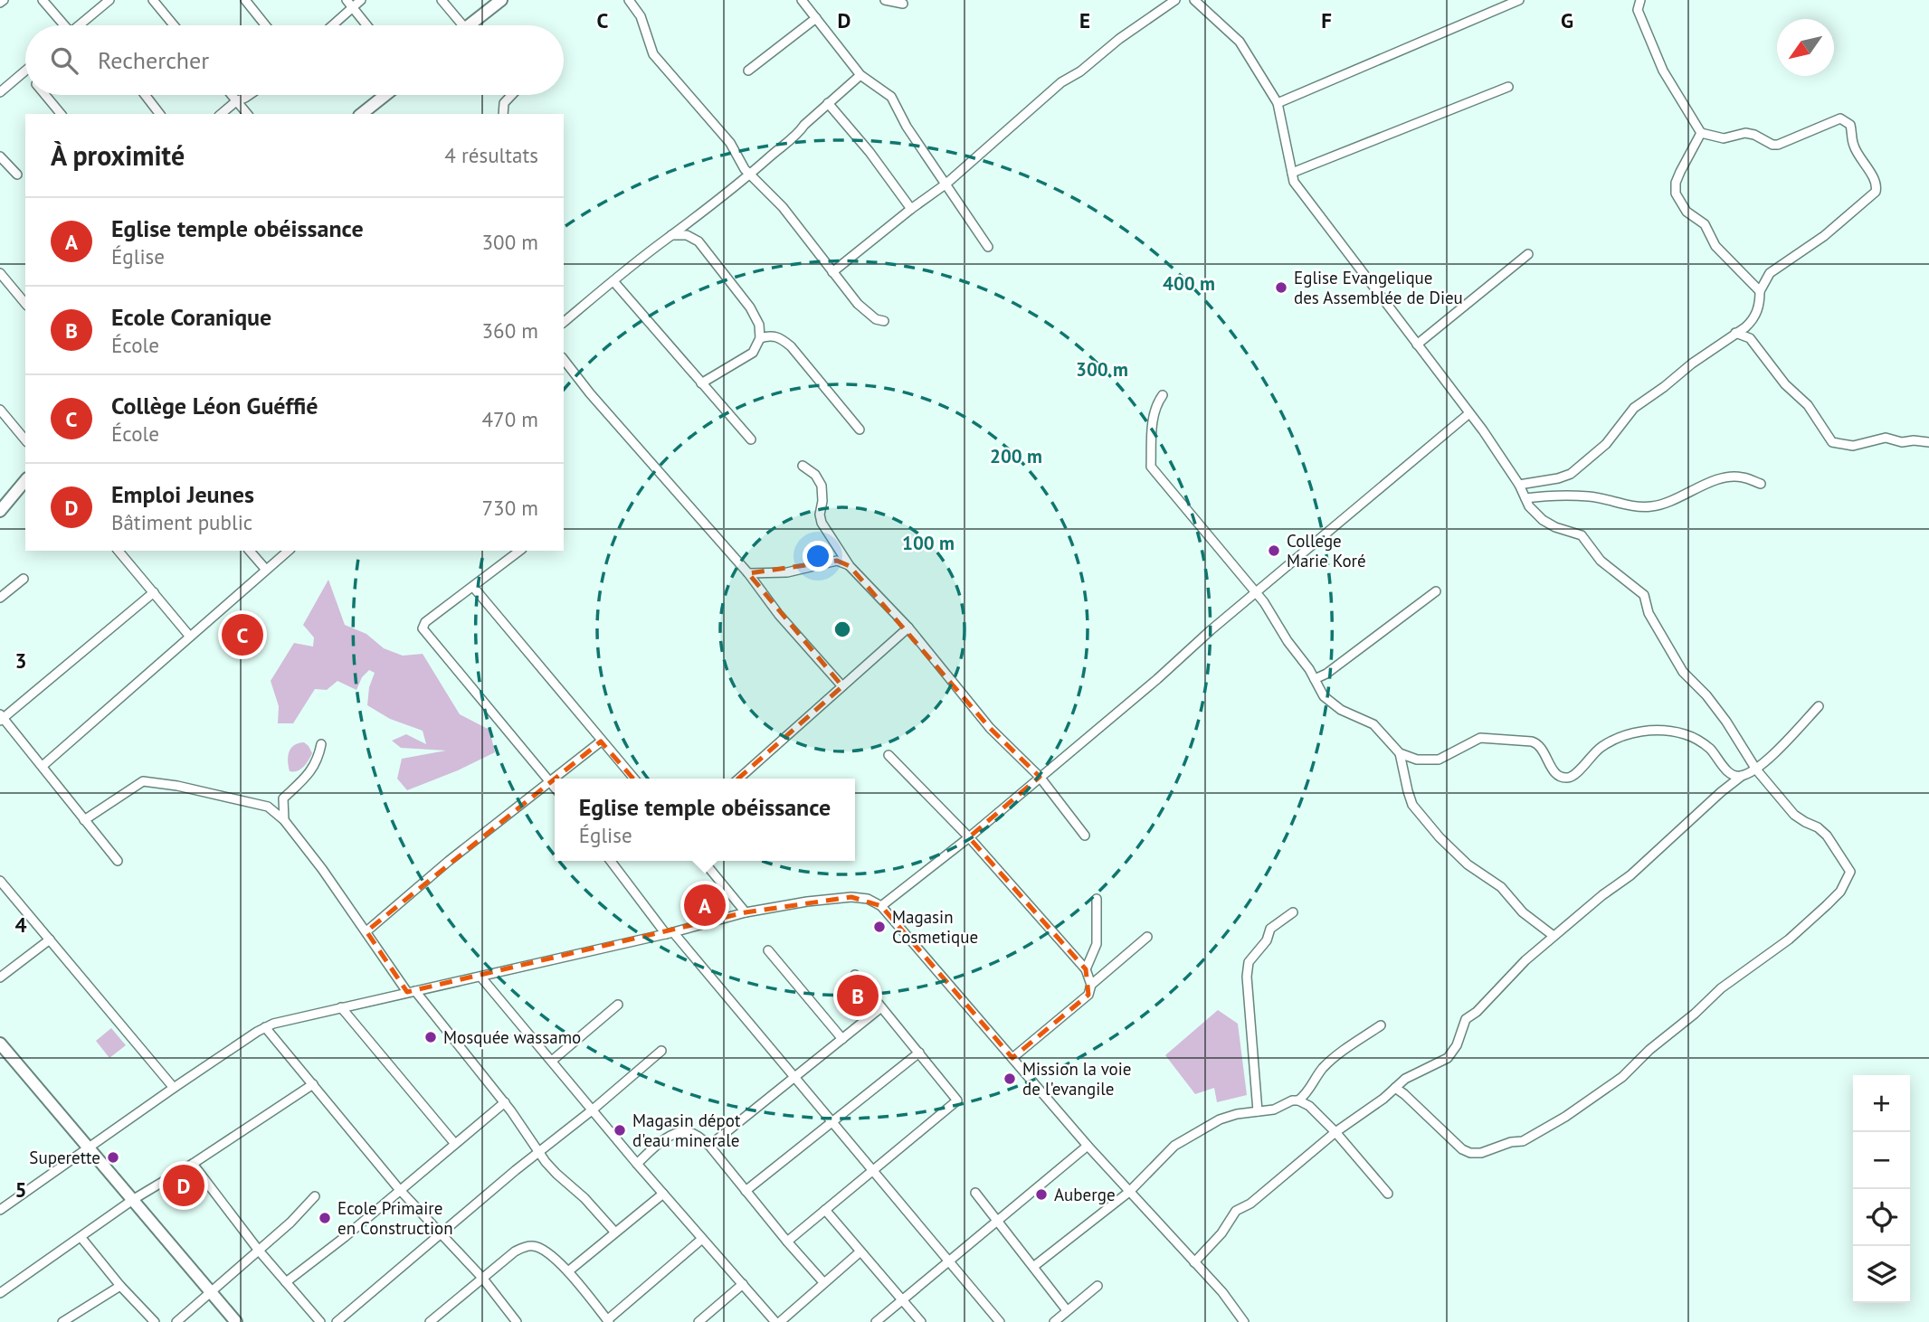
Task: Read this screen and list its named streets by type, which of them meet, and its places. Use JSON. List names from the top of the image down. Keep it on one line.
{"places":["Eglise Evangelique des Assemblée de Dieu","College Marie Koré","Magasin Cosmetique","Mosquée wassamo","Mission la voie de l'evangile","Magasin dépot d'eau minerale","Superette","Auberge","Ecole Primaire en Construction"],"north":"bottom left","page":{"search":"Rechercher","heading":["À proximité","4 résultats"],"list":[{"mark":"A","name":"Eglise temple obéissance","note":"Église","value":"300 m"},{"mark":"B","name":"Ecole Coranique","note":"École","value":"360 m"},{"mark":"C","name":"Collège Léon Guéffié","note":"École","value":"470 m"},{"mark":"D","name":"Emploi Jeunes","note":"Bâtiment public","value":"730 m"}],"pins":["C","A","B","D"],"popup":["Eglise temple obéissance","Église"],"map_buttons":["+","−"]},"grid":{"columns":["C","D","E","F","G"],"rows":["3","4","5"]},"rings":["400 m","300 m","200 m","100 m"]}
